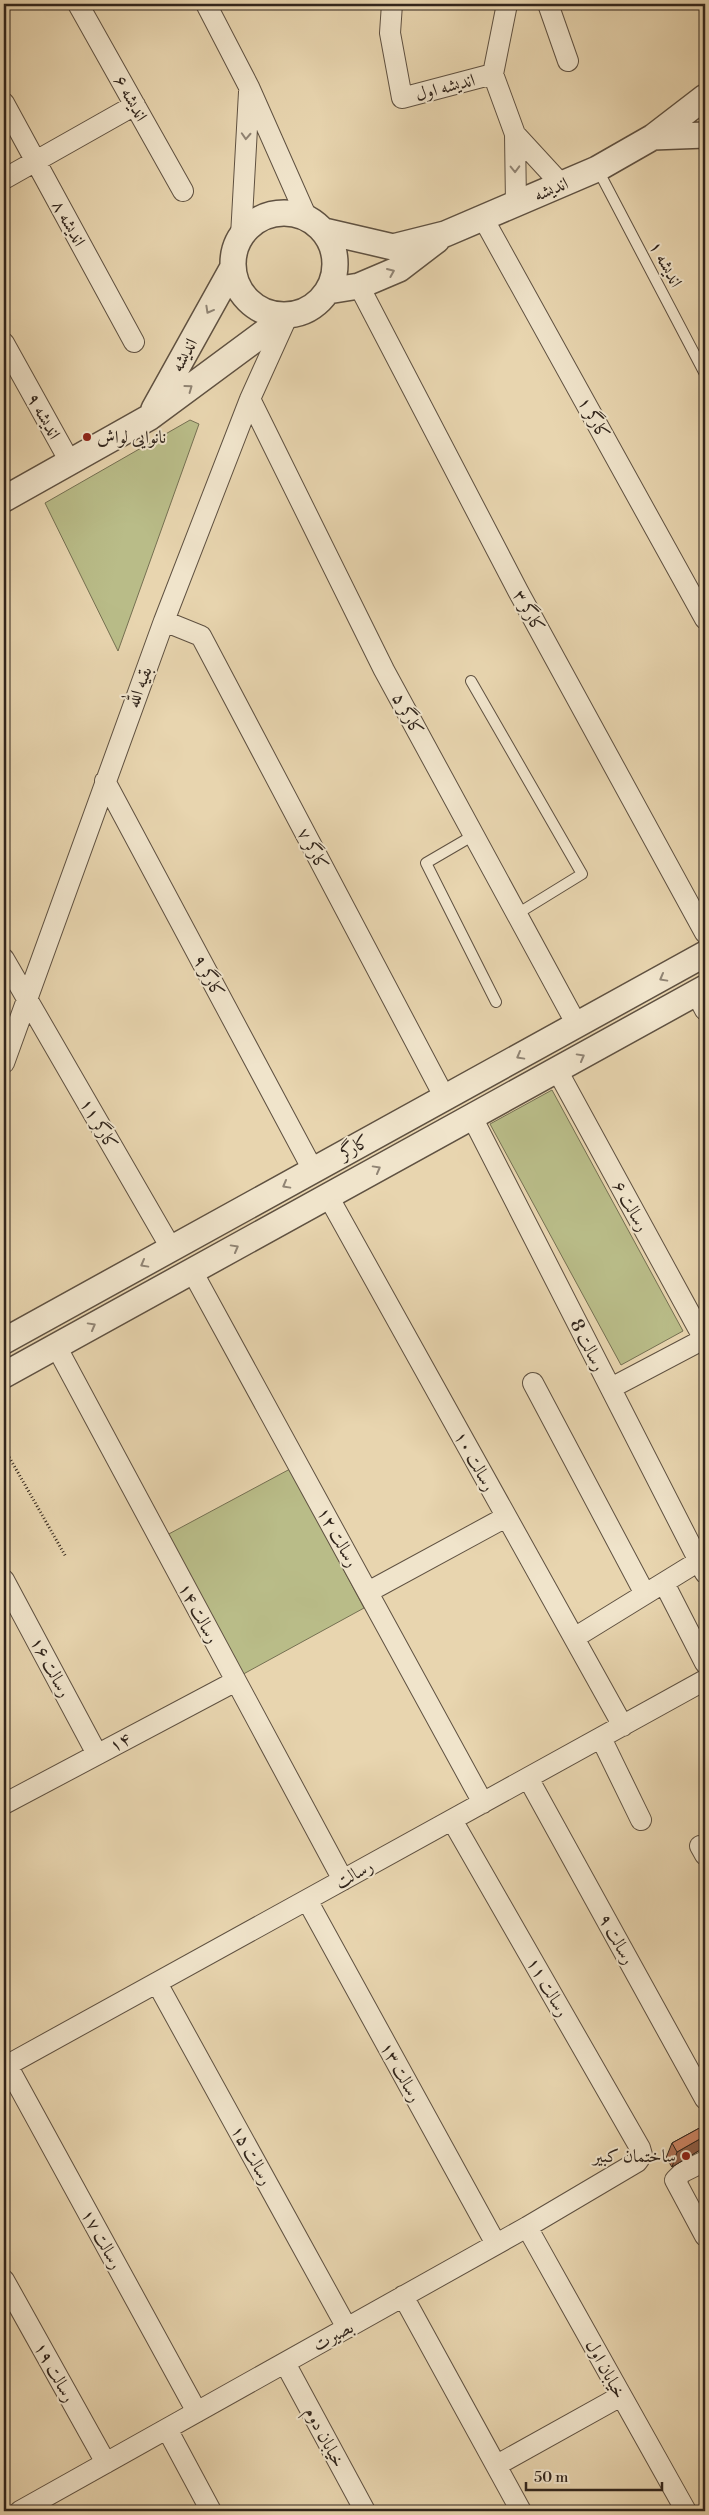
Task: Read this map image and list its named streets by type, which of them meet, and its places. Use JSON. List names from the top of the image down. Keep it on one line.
{"streets":{"street":["اندیشه اول","اندیشه ۶","اندیشه","اندیشه ۸","اندیشه ۹","کارگر ۱","کارگر ۳","بقیه الله","کارگر ۵","کارگر ۷","کارگر ۹","کارگر ۱۱","کارگر","رسالت ۶","رسالت 8","رسالت ۱۰","رسالت ۱۲","رسالت ۱۴","رسالت ۱۶","۱۴","رسالت","رسالت ۹","رسالت ۱۱","رسالت ۱۳","رسالت ۱۵","رسالت ۱۷","بصیرت","خیابان اول","رسالت ۱۹","خیابان دوم"],"lane":["اندیشه ۱"]},"crossings":[["اندیشه","اندیشه ۱"],["اندیشه","اندیشه ۹"],["اندیشه","کارگر ۱"],["اندیشه","کارگر ۳"],["اندیشه","بقیه الله"],["بقیه الله","کارگر ۵"],["بقیه الله","کارگر ۷"],["بقیه الله","کارگر ۹"],["بقیه الله","کارگر ۱۱"],["کارگر ۵","کارگر"],["کارگر ۷","کارگر"],["کارگر ۹","کارگر"],["کارگر ۱۱","کارگر"],["کارگر","رسالت ۶"],["کارگر","رسالت 8"],["کارگر","رسالت ۱۰"],["کارگر","رسالت ۱۲"],["کارگر","رسالت ۱۴"],["رسالت ۱۰","رسالت"],["رسالت ۱۲","رسالت"],["رسالت ۱۴","۱۴"],["رسالت ۱۴","رسالت"],["رسالت ۱۶","۱۴"],["رسالت","رسالت ۹"],["رسالت","رسالت ۱۱"],["رسالت","رسالت ۱۳"],["رسالت","رسالت ۱۵"],["رسالت","رسالت ۱۷"],["رسالت ۱۱","بصیرت"],["رسالت ۱۳","بصیرت"],["رسالت ۱۵","بصیرت"],["رسالت ۱۷","بصیرت"],["بصیرت","خیابان اول"],["بصیرت","رسالت ۱۹"],["بصیرت","خیابان دوم"]],"places":["نانوایی لواش","ساختمان کبیر"],"scale_bar":"50 m"}
